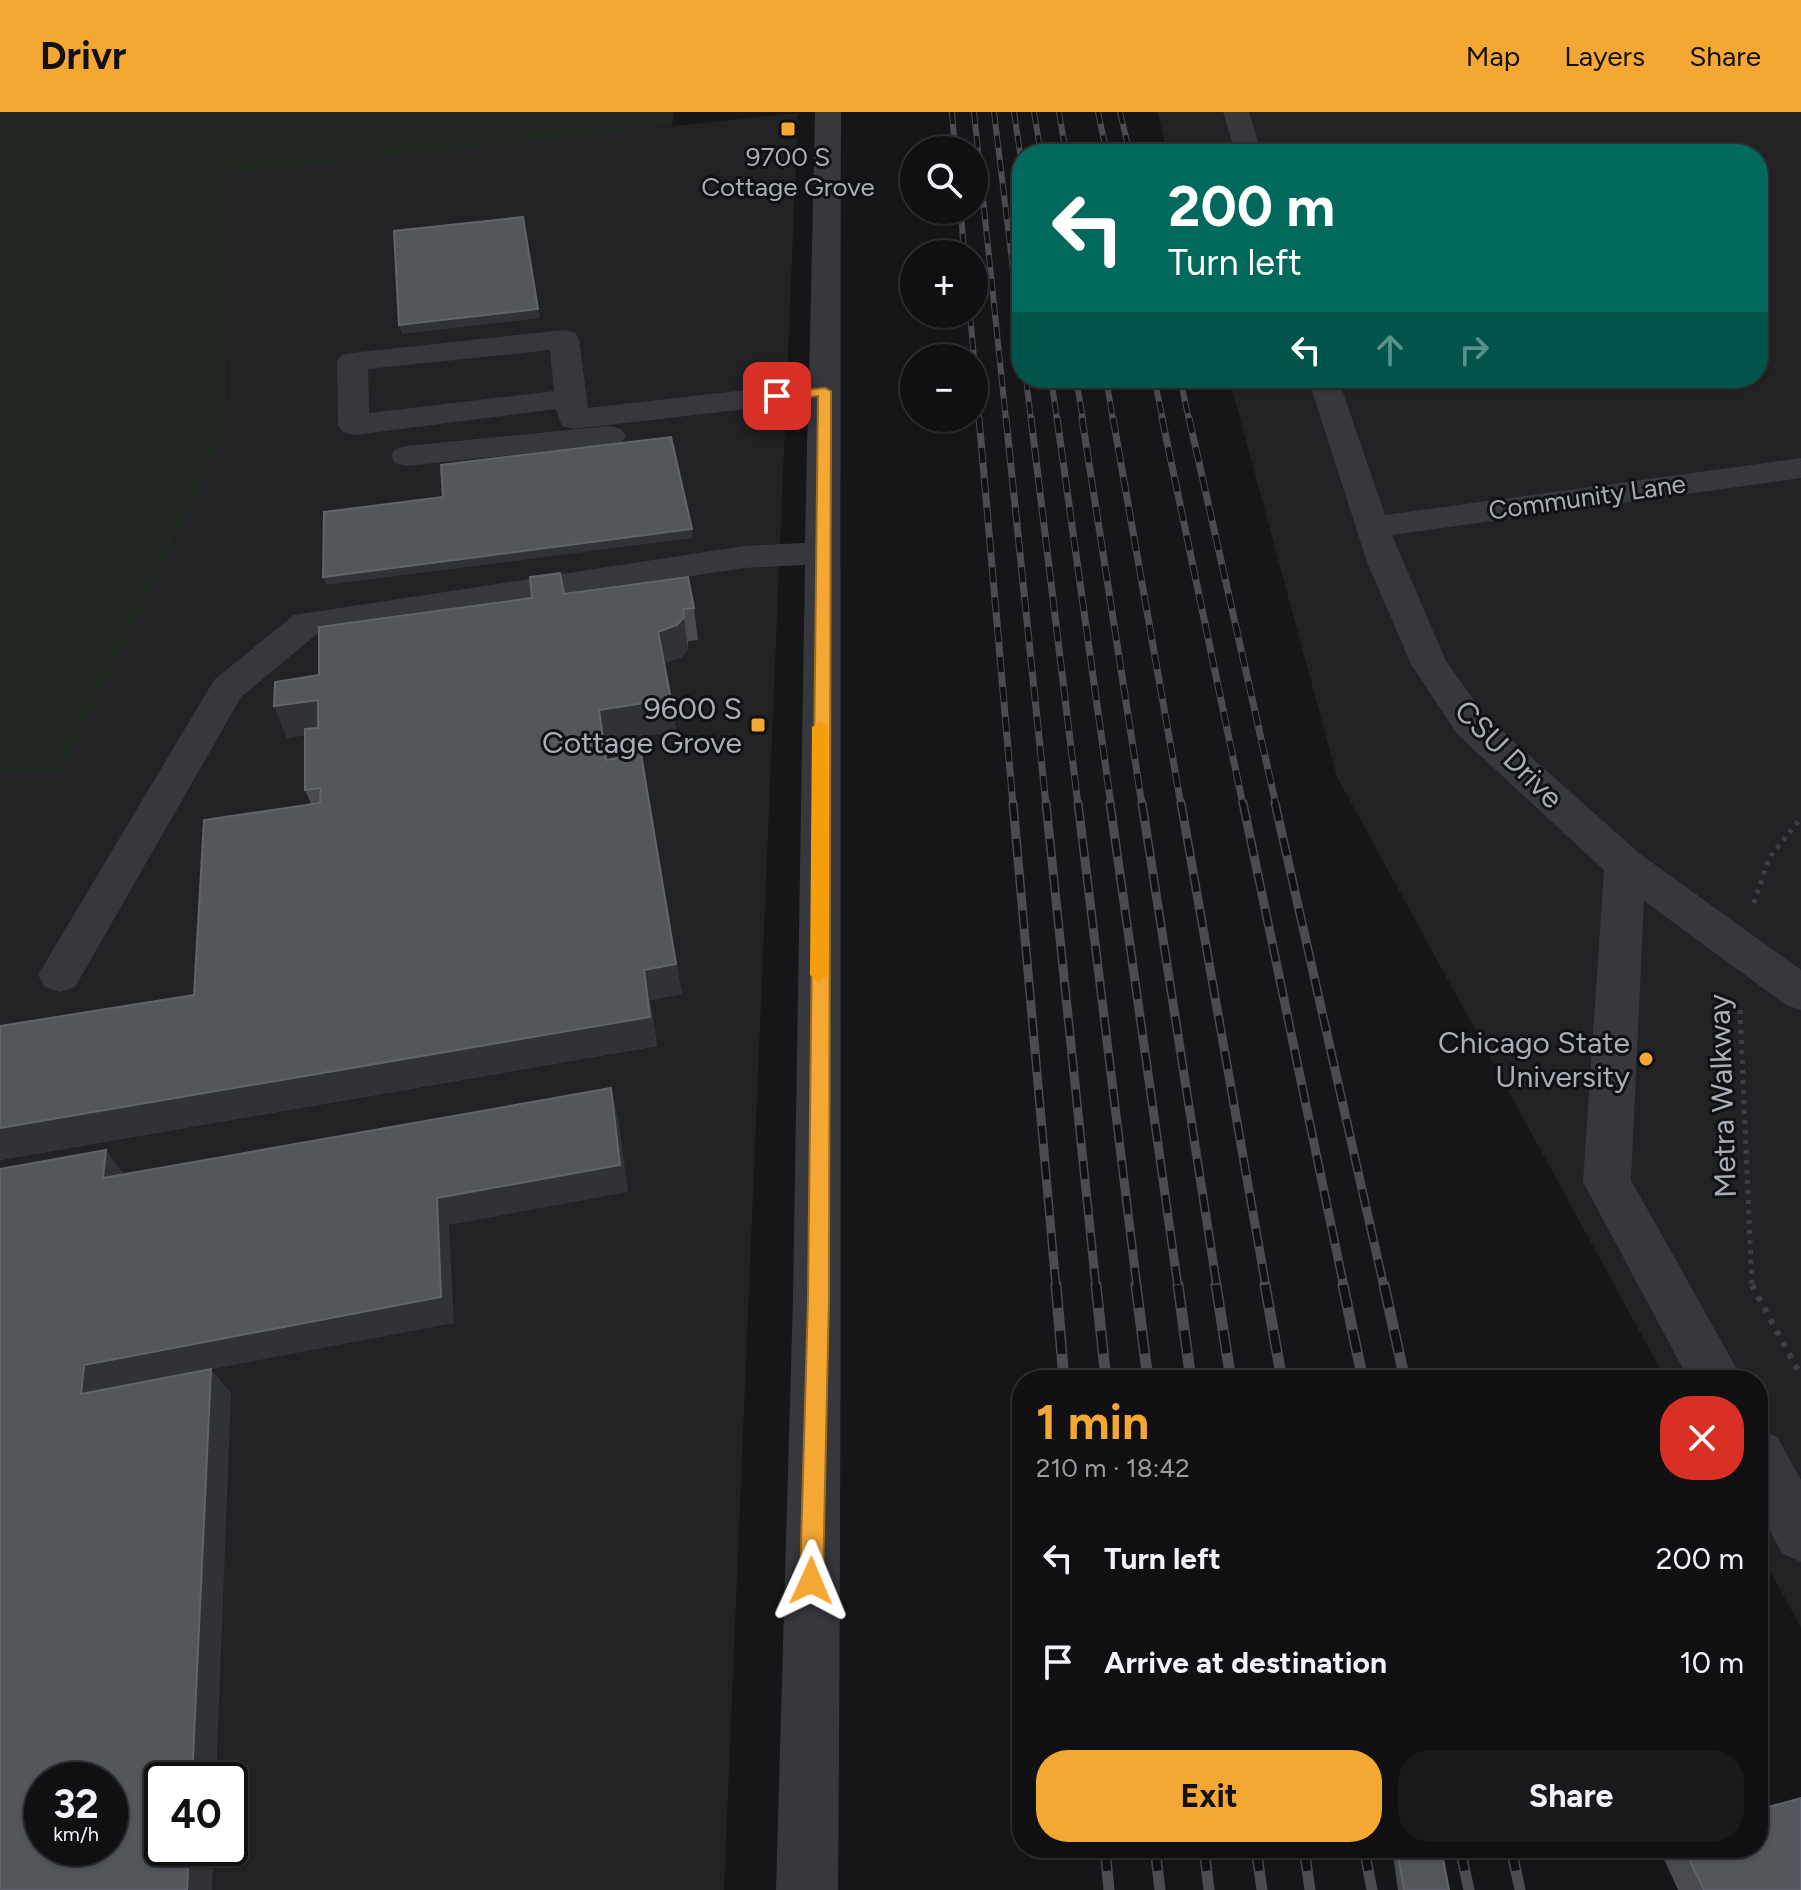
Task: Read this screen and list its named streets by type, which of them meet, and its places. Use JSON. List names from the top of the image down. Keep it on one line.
{"streets":{"street":["Community Lane","CSU Drive"],"path":["Metra Walkway"]},"crossings":[["Community Lane","CSU Drive"],["CSU Drive","Metra Walkway"]],"places":{"transit":["9700 S Cottage Grove","9600 S Cottage Grove"],"other":["Chicago State University"]},"page":{"header":"Drivr","nav":["Map","Layers","Share"],"map_buttons":["+","−"],"turn":["200 m","Turn left"],"heading":["1 min","210 m · 18:42"],"list":[{"name":"Turn left","value":"200 m"},{"name":"Arrive at destination","value":"10 m"}],"buttons":["Exit","Share"],"speed":"32 km/h","limit":"40"}}
